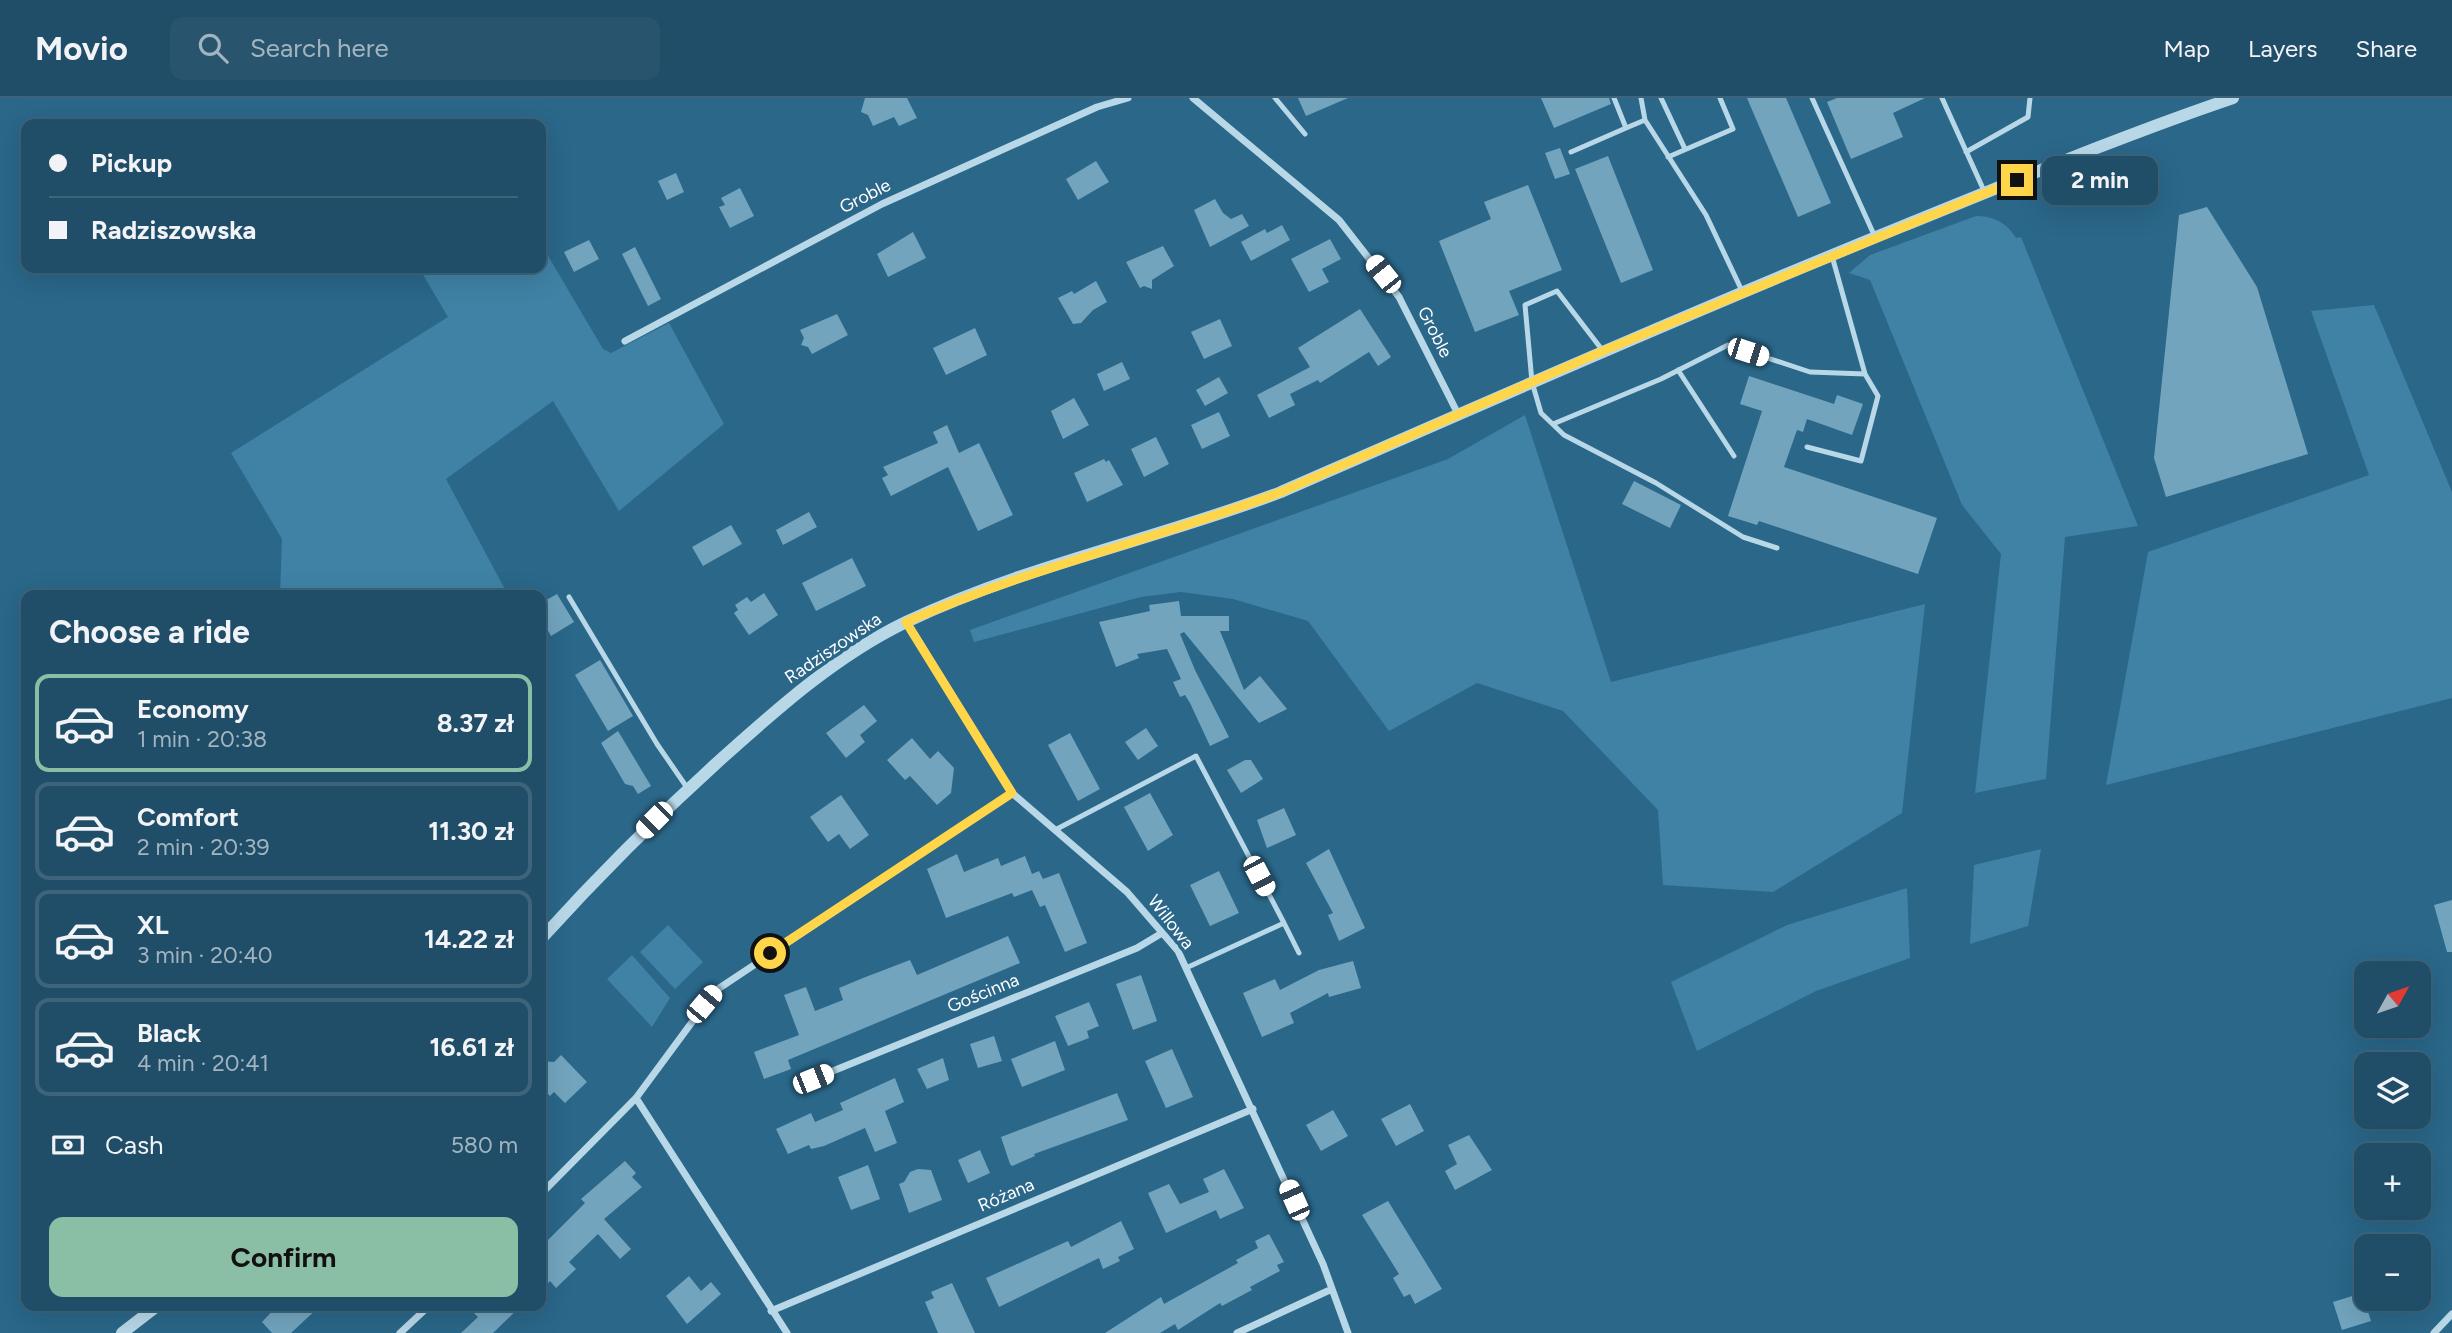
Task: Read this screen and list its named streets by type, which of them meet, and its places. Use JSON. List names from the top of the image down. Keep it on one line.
{"streets":{"street":["Groble","Radziszowska","Willowa","Gościnna","Różana"]},"crossings":[["Groble","Radziszowska"],["Radziszowska","Willowa"],["Willowa","Gościnna"],["Willowa","Różana"]],"north":"top right","page":{"header":"Movio","search":"Search here","nav":["Map","Layers","Share"],"banner":["Pickup","Radziszowska"],"bubble":"2 min","heading":"Choose a ride","list":[{"name":"Economy","note":"1 min · 20:38","value":"8.37 zł"},{"name":"Comfort","note":"2 min · 20:39","value":"11.30 zł"},{"name":"XL","note":"3 min · 20:40","value":"14.22 zł"},{"name":"Black","note":"4 min · 20:41","value":"16.61 zł"}],"map_buttons":["+","−"],"pay":["Cash","580 m"],"buttons":"Confirm"}}
